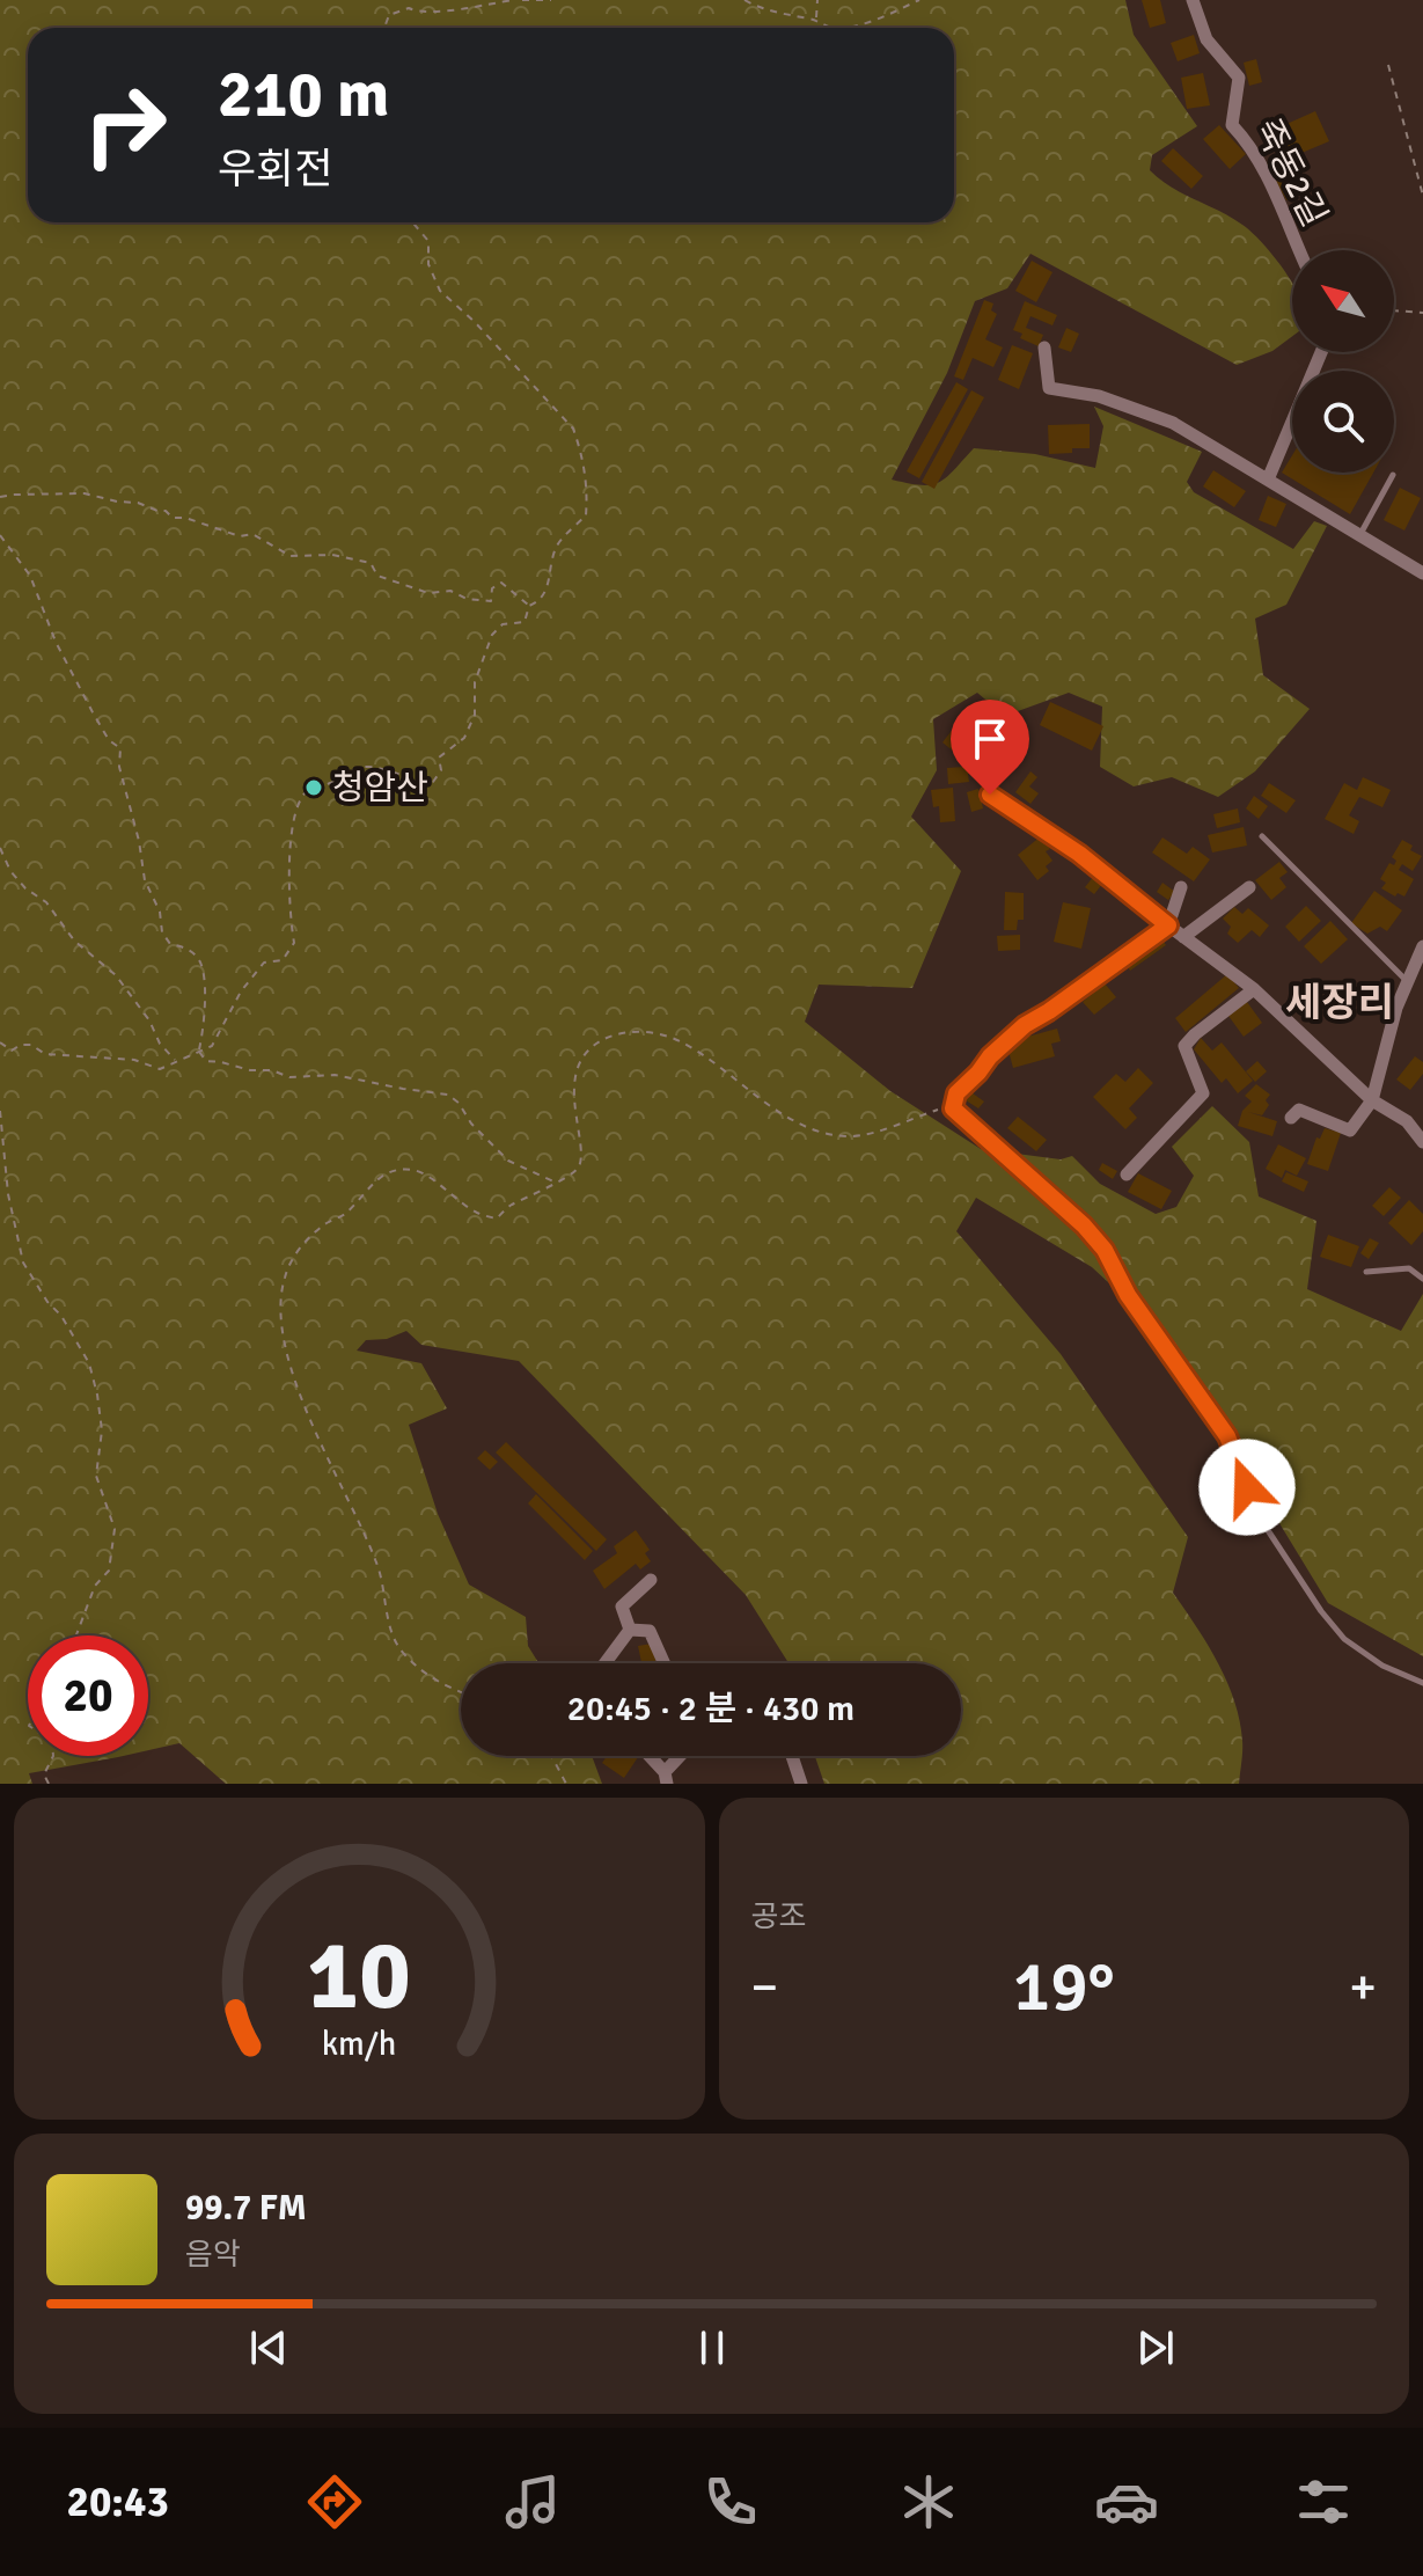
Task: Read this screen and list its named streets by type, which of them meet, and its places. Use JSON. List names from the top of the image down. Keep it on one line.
{"streets":{"street":["죽동2길"]},"districts":["세장리"],"places":["청암산"],"north":"top left","page":{"turn":["210 m","우회전"],"limit":"20","trip":"20:45 · 2 분 · 430 m","tile":"공조","heat":["−","19°","+"],"song":["99.7 FM","음악"],"tabs":"20:43","gauge":["10","km/h"]}}
